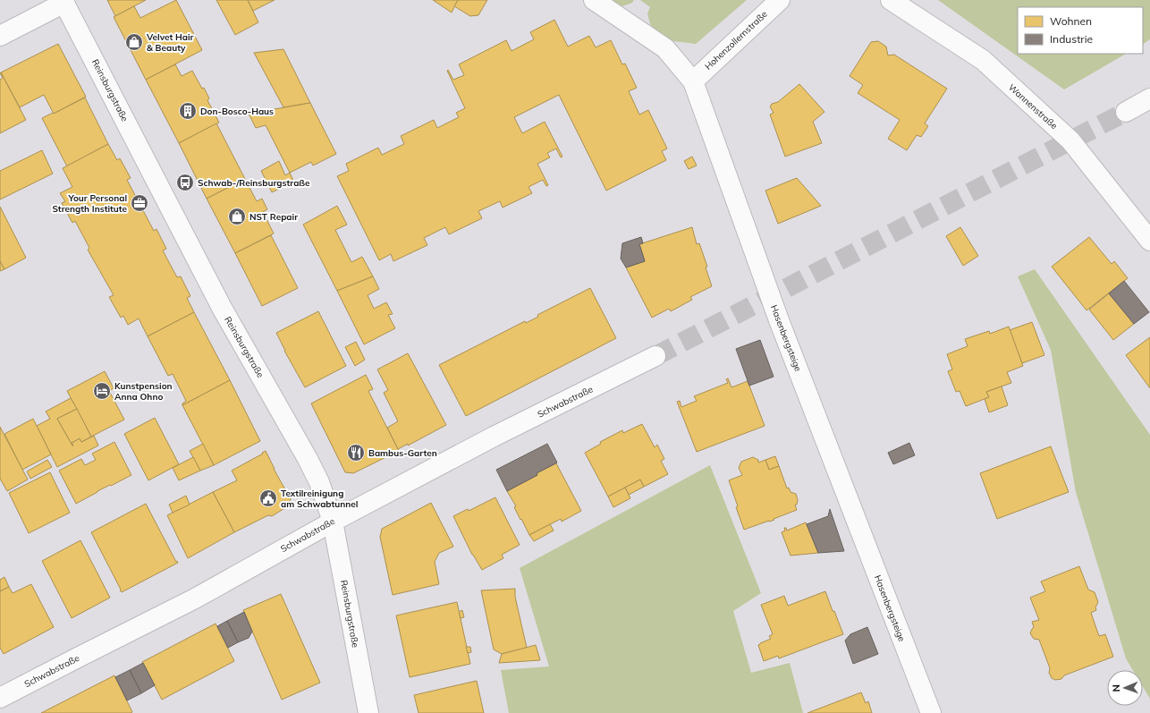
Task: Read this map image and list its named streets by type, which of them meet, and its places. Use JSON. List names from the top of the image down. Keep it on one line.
{"streets":{"street":["Hohenzollernstraße","Reinsburgstraße","Wannenstraße","Hasenbergsteige","Schwabstraße"]},"crossings":[["Hohenzollernstraße","Hasenbergsteige"],["Reinsburgstraße","Schwabstraße"]],"places":{"shop":["Velvet Hair & Beauty","NST Repair"],"building":["Don-Bosco-Haus"],"bus stop":["Schwab-/Reinsburgstraße"],"office":["Your Personal Strength Institute"],"hotel":["Kunstpension Anna Ohno"],"restaurant":["Bambus-Garten"],"public building":["Textilreinigung am Schwabtunnel"]},"legend":["Wohnen","Industrie"],"north":"left"}
